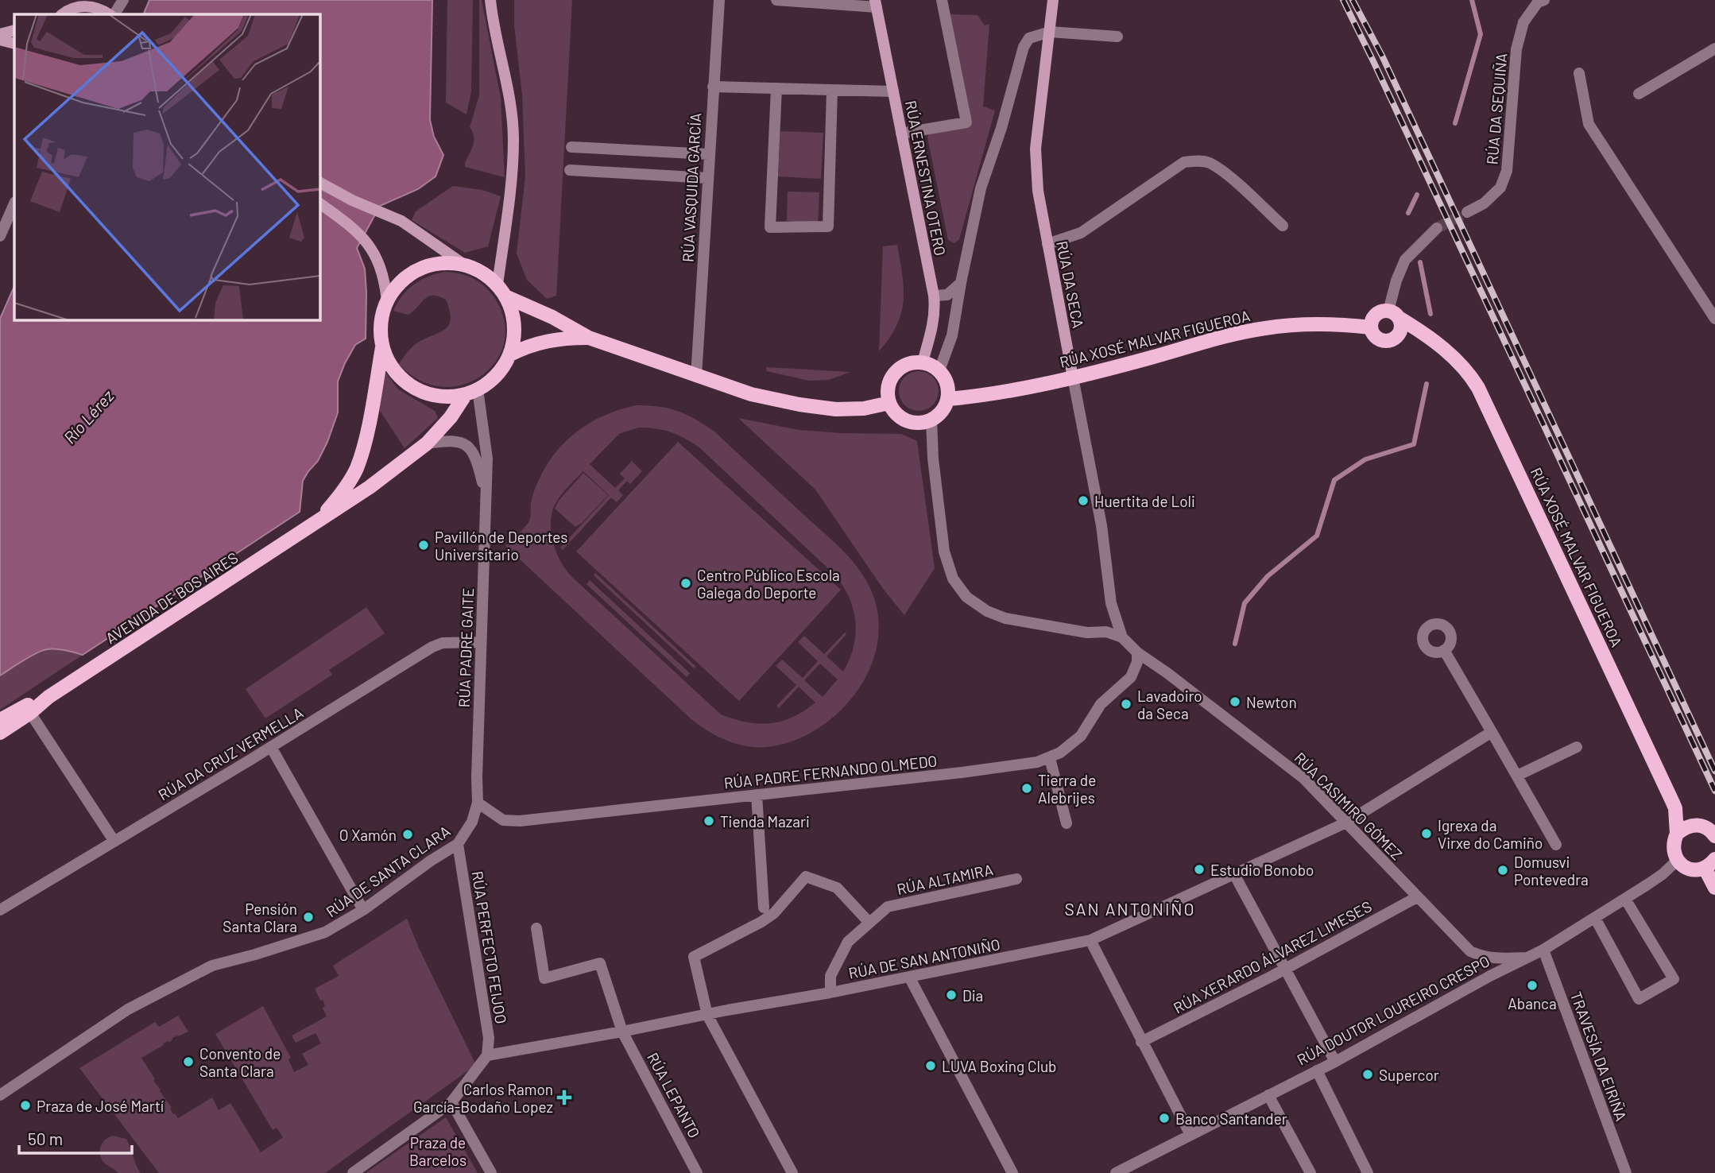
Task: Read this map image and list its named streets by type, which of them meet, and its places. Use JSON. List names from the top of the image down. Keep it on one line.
{"streets":{"main road":["RÚA XOSÉ MALVAR FIGUEROA","AVENIDA DE BOS AIRES"],"street":["RÚA DA SEQUIÑA","RÚA ERNESTINA OTERO","RÚA VASQUIDA GARCÍA","RÚA DA SECA","RÚA PADRE GAITE","RÚA DA CRUZ VERMELLA","RÚA PADRE FERNANDO OLMEDO","RÚA CASIMIRO GÓMEZ","RÚA DE SANTA CLARA","RÚA ALTAMIRA","RÚA PERFECTO FEIJOO","RÚA XERARDO ÁLVAREZ LIMESES","RÚA DE SAN ANTONIÑO","RÚA DOUTOR LOUREIRO CRESPO","TRAVESÍA DA EIRIÑA","RÚA LEPANTO"]},"crossings":[["RÚA ERNESTINA OTERO","RÚA XOSÉ MALVAR FIGUEROA"],["RÚA DA SECA","RÚA XOSÉ MALVAR FIGUEROA"],["RÚA DA SECA","RÚA CASIMIRO GÓMEZ"],["RÚA XOSÉ MALVAR FIGUEROA","RÚA DOUTOR LOUREIRO CRESPO"],["AVENIDA DE BOS AIRES","RÚA PADRE GAITE"],["RÚA PADRE GAITE","RÚA DA CRUZ VERMELLA"],["RÚA PADRE GAITE","RÚA PADRE FERNANDO OLMEDO"],["RÚA PADRE GAITE","RÚA DE SANTA CLARA"],["RÚA PADRE FERNANDO OLMEDO","RÚA CASIMIRO GÓMEZ"],["RÚA PADRE FERNANDO OLMEDO","RÚA DE SANTA CLARA"],["RÚA CASIMIRO GÓMEZ","RÚA XERARDO ÁLVAREZ LIMESES"],["RÚA CASIMIRO GÓMEZ","RÚA DE SAN ANTONIÑO"],["RÚA CASIMIRO GÓMEZ","RÚA DOUTOR LOUREIRO CRESPO"],["RÚA DE SANTA CLARA","RÚA PERFECTO FEIJOO"],["RÚA ALTAMIRA","RÚA DE SAN ANTONIÑO"],["RÚA PERFECTO FEIJOO","RÚA DE SAN ANTONIÑO"],["RÚA DE SAN ANTONIÑO","RÚA LEPANTO"],["RÚA DOUTOR LOUREIRO CRESPO","TRAVESÍA DA EIRIÑA"]],"districts":["SAN ANTONIÑO"],"water":["Río Lérez"],"parks":["Praza de Barcelos"],"places":{"other":["Huertita de Loli","Pavillón de Deportes Universitario","Centro Público Escola Galega do Deporte","Newton","Lavadoiro da Seca","Tierra de Alebrijes","Tienda Mazari","Igrexa da Virxe do Camiño","O Xamón","Estudio Bonobo","Domusvi Pontevedra","Pensión Santa Clara","Abanca","Dia","Convento de Santa Clara","LUVA Boxing Club","Supercor","Praza de José Martí","Banco Santander"],"health":["Carlos Ramon García-Bodaño Lopez"]},"scale_bar":"50 m"}
